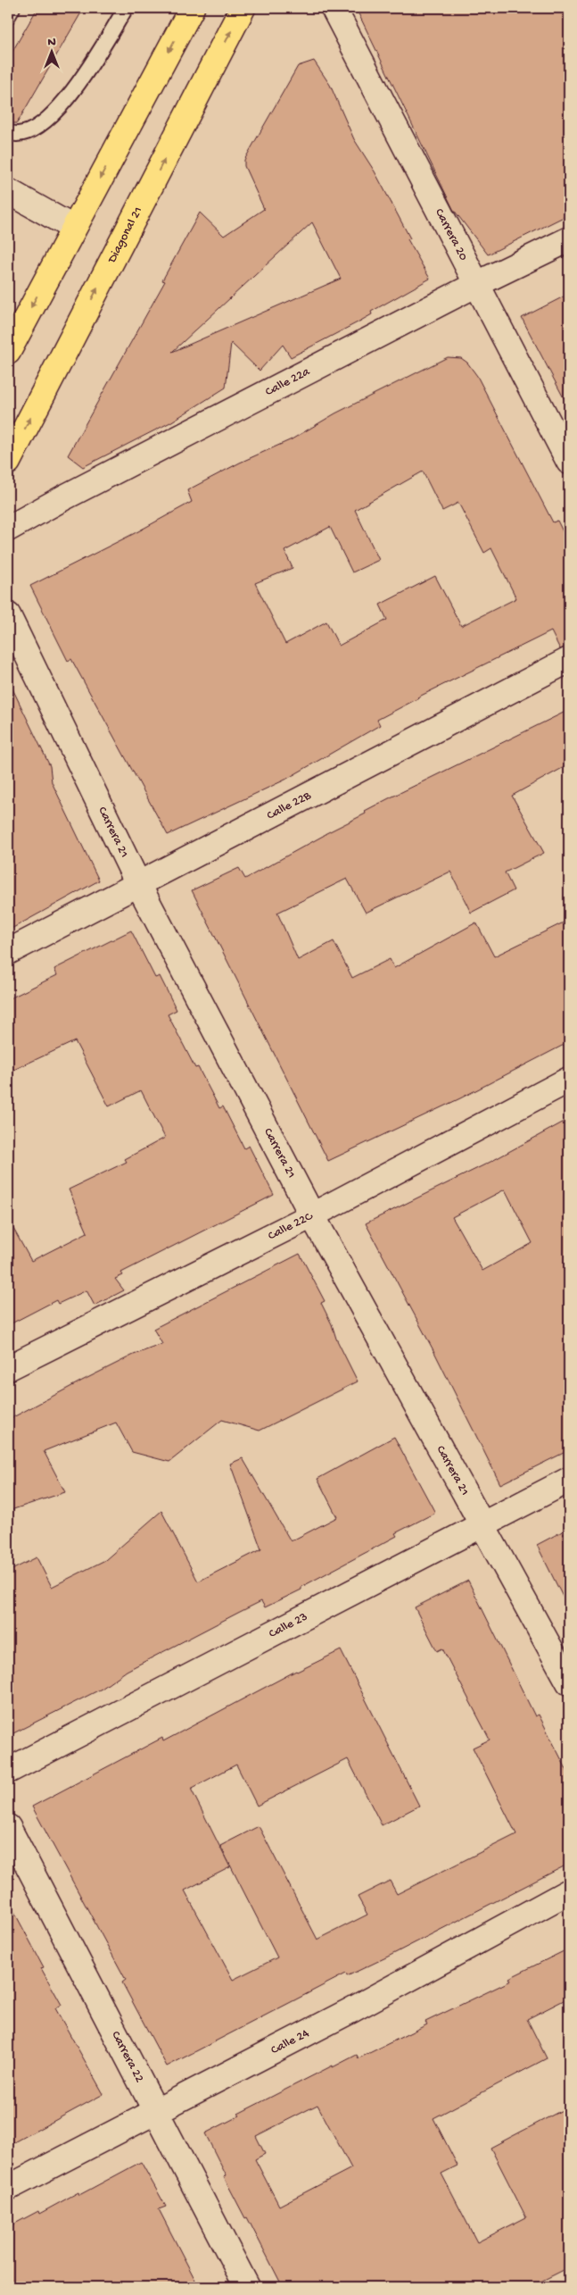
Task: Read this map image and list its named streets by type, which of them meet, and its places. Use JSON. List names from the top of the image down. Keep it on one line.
{"streets":{"highway":["Diagonal 21"],"street":["Carrera 20","Calle 22a","Calle 22B","Carrera 21","Calle 22C","Calle 23","Calle 24","Carrera 22"]},"crossings":[["Carrera 20","Calle 22a"],["Calle 22B","Carrera 21"],["Carrera 21","Calle 22C"],["Carrera 21","Calle 23"],["Calle 24","Carrera 22"]],"north":"top"}
